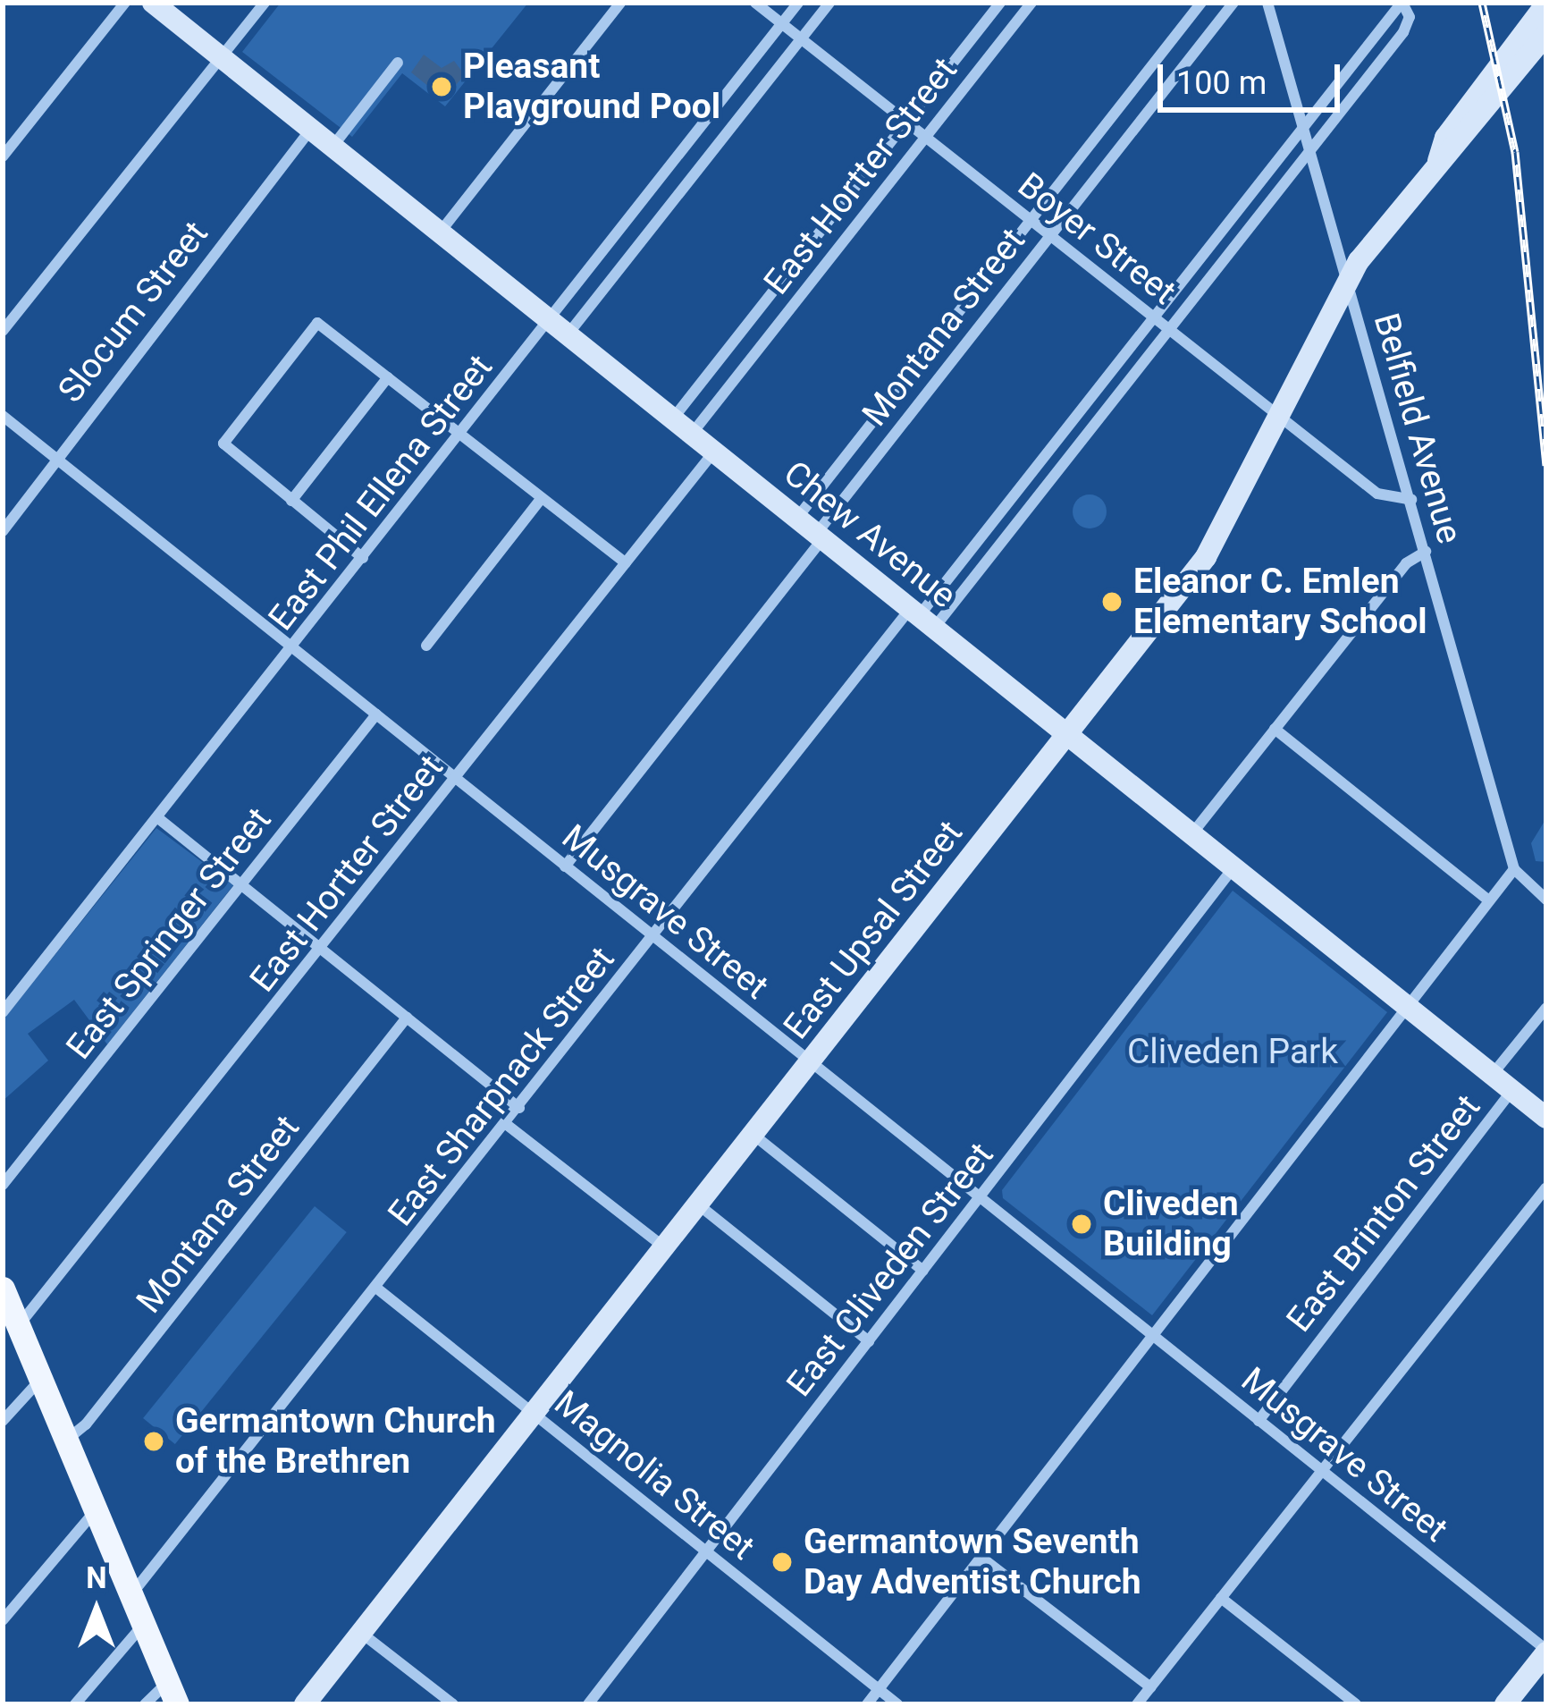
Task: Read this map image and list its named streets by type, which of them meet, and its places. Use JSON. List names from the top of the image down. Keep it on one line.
{"streets":{"street":["East Hortter Street","Boyer Street","Slocum Street","Montana Street","Belfield Avenue","East Phil Ellena Street","Chew Avenue","Musgrave Street","East Upsal Street","East Springer Street","East Sharpnack Street","East Brinton Street","East Cliveden Street","Magnolia Street"]},"crossings":[["East Hortter Street","Boyer Street"],["East Hortter Street","Chew Avenue"],["East Hortter Street","Musgrave Street"],["Boyer Street","Montana Street"],["Boyer Street","Belfield Avenue"],["Boyer Street","East Phil Ellena Street"],["Boyer Street","East Upsal Street"],["Boyer Street","East Sharpnack Street"],["Slocum Street","Chew Avenue"],["Slocum Street","Musgrave Street"],["Montana Street","Chew Avenue"],["Montana Street","Musgrave Street"],["Belfield Avenue","East Upsal Street"],["Belfield Avenue","East Sharpnack Street"],["East Phil Ellena Street","Chew Avenue"],["East Phil Ellena Street","Musgrave Street"],["Chew Avenue","East Upsal Street"],["Chew Avenue","East Sharpnack Street"],["Chew Avenue","East Brinton Street"],["Chew Avenue","East Cliveden Street"],["Musgrave Street","East Upsal Street"],["Musgrave Street","East Springer Street"],["Musgrave Street","East Sharpnack Street"],["Musgrave Street","East Brinton Street"],["Musgrave Street","East Cliveden Street"],["East Upsal Street","Magnolia Street"],["East Sharpnack Street","Magnolia Street"],["East Cliveden Street","Magnolia Street"]],"parks":["Cliveden Park"],"places":["Pleasant Playground Pool","Eleanor C. Emlen Elementary School","Cliveden Building","Germantown Church of the Brethren","Germantown Seventh Day Adventist Church"],"scale_bar":"100 m","north":"top"}
